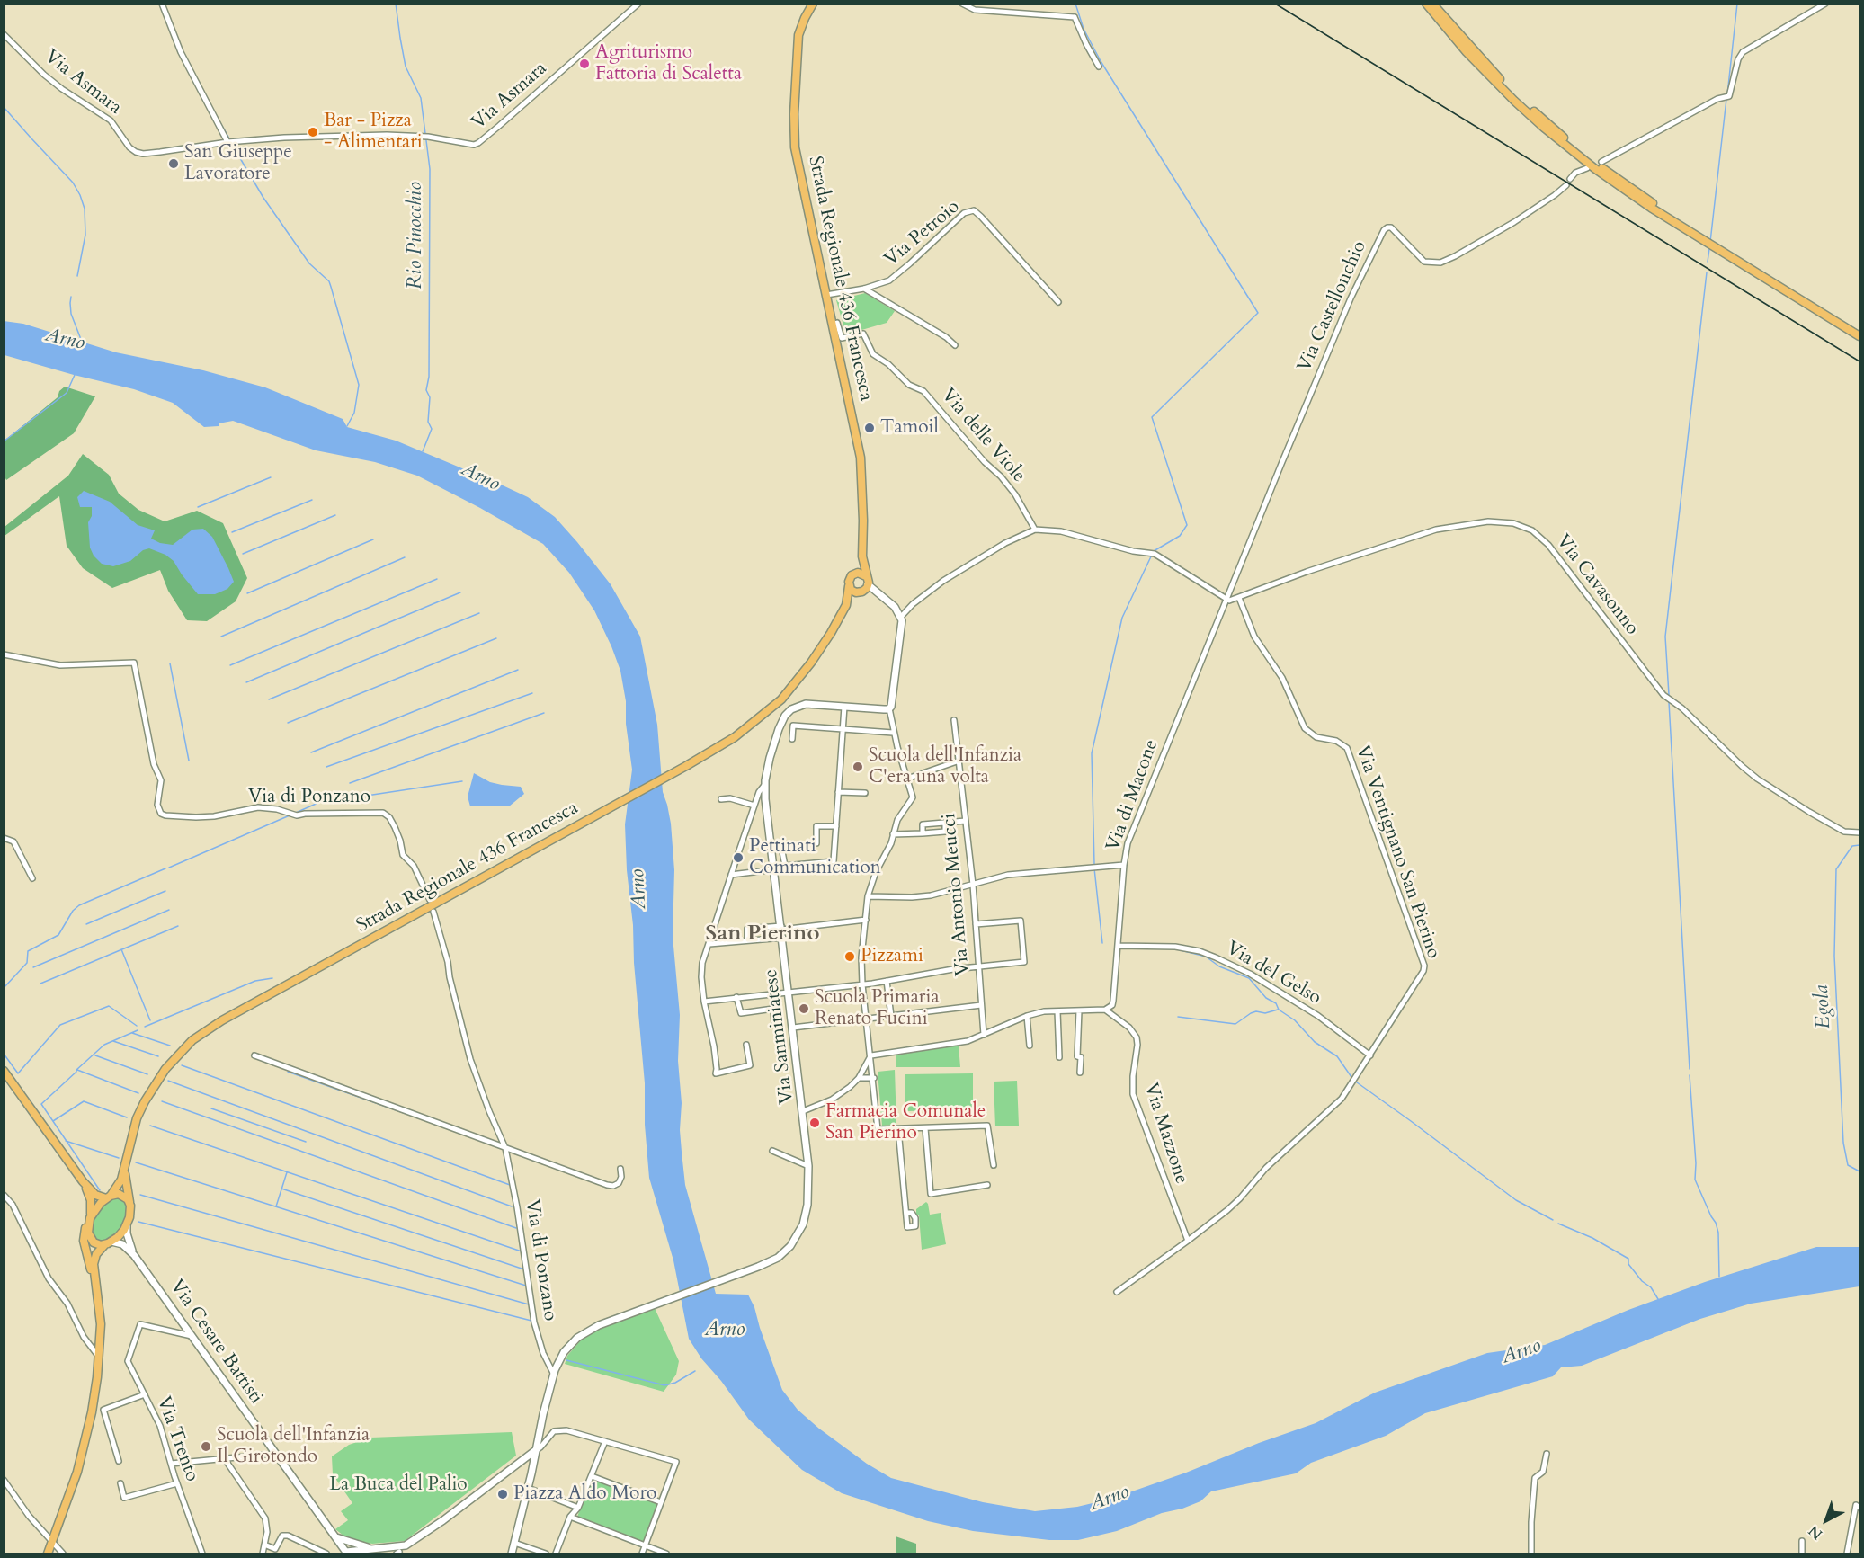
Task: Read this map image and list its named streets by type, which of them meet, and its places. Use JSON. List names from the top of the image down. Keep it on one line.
{"streets":{"main road":["Strada Regionale 436 Francesca","Via Cesare Battisti"],"street":["Via Asmara","Via Petroio","Via Castellonchio","Via delle Viole","Via Cavasonno","Via di Macone","Via di Ponzano","Via Ventignano San Pierino","Via Antonio Meucci","Via del Gelso","Via Sanminiatese","Via Mazzone","Via Trento"]},"crossings":[["Via Petroio","Strada Regionale 436 Francesca"],["Strada Regionale 436 Francesca","Via delle Viole"],["Via Castellonchio","Via Cavasonno"],["Via Castellonchio","Via di Macone"],["Via Cavasonno","Via di Macone"],["Via Cavasonno","Via Ventignano San Pierino"],["Via di Macone","Via del Gelso"],["Via di Macone","Via Mazzone"],["Via di Ponzano","Via Sanminiatese"],["Via Ventignano San Pierino","Via del Gelso"],["Via Ventignano San Pierino","Via Mazzone"],["Via Cesare Battisti","Via Trento"]],"districts":["San Pierino"],"water":["Rio Pinocchio","Arno","Egola"],"parks":["La Buca del Palio"],"places":["Agriturismo Fattoria di Scaletta","Bar - Pizza - Alimentari","San Giuseppe Lavoratore","Tamoil","Scuola dell'Infanzia C'era una volta","Pettinati Communication","Pizzami","Scuola Primaria Renato Fucini","Farmacia Comunale San Pierino","Scuola dell'Infanzia Il Girotondo","Piazza Aldo Moro"],"north":"bottom left"}
